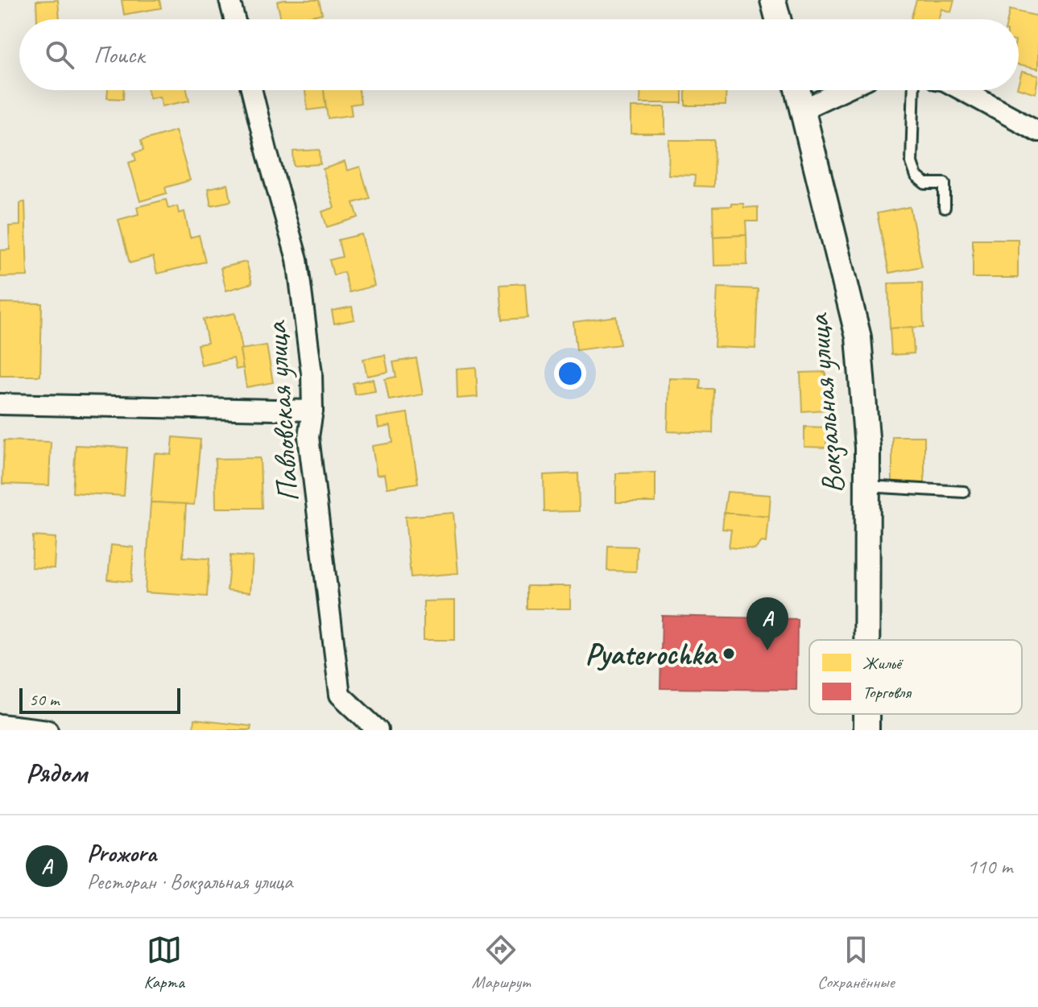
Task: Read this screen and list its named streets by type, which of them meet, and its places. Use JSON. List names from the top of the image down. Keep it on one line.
{"streets":{"street":["Вокзальная улица","Павловская улица"]},"places":["Pyaterochka"],"legend":["Жильё","Торговля"],"scale_bar":"50 m","page":{"search":"Поиск","pins":"A","scale":"50 m","heading":"Рядом","list":[{"mark":"A","name":"Proжora","note":"Ресторан · Вокзальная улица","value":"110 m"}],"nav":["Карта","Маршрут","Сохранённые"]}}
